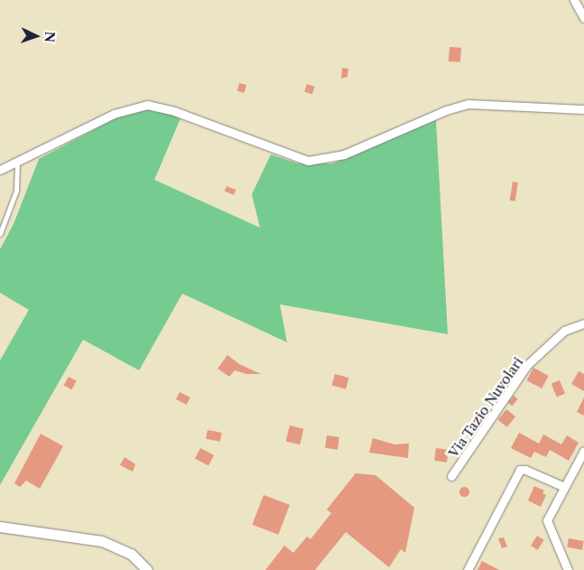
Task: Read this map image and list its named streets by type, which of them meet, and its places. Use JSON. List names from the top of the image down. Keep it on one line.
{"streets":{"street":["Via Tazio Nuvolari"]},"north":"right"}
